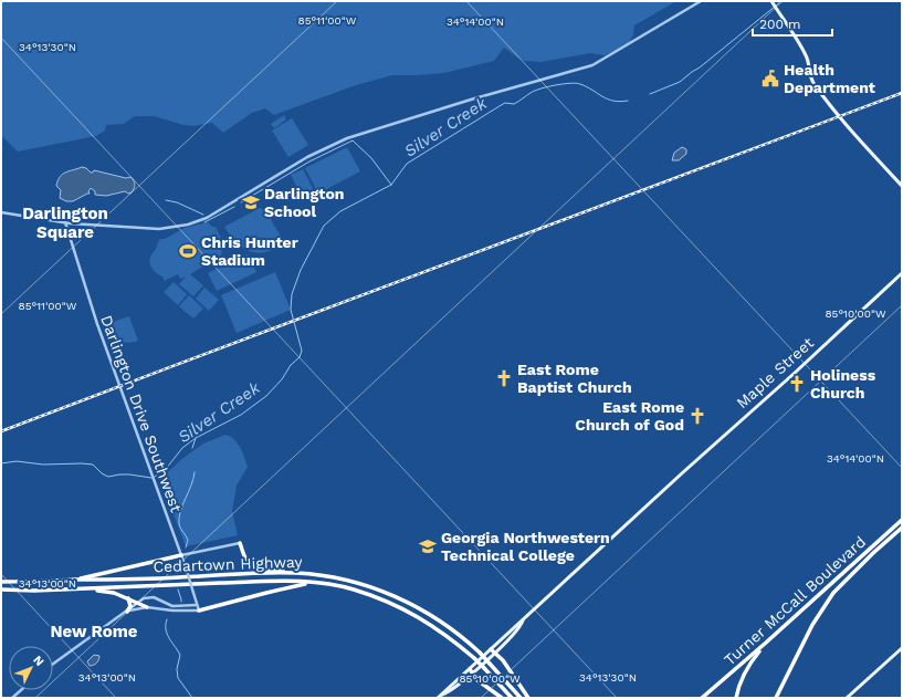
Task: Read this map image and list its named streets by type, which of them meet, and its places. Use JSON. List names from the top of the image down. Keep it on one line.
{"streets":{"highway":["Cedartown Highway","Turner McCall Boulevard"],"main road":["Maple Street"],"street":["Darlington Drive Southwest"]},"districts":["Darlington Square","New Rome"],"water":["Silver Creek"],"places":{"public building":["Health Department"],"school or university":["Darlington School","Georgia Northwestern Technical College"],"sports":["Chris Hunter Stadium"],"church":["East Rome Baptist Church","Holiness Church","East Rome Church of God"]},"scale_bar":"200 m","north":"top right","coordinates":["85°11'00\"W","34°14'00\"N","34°13'30\"N","85°10'00\"W","34°13'00\"N"]}
